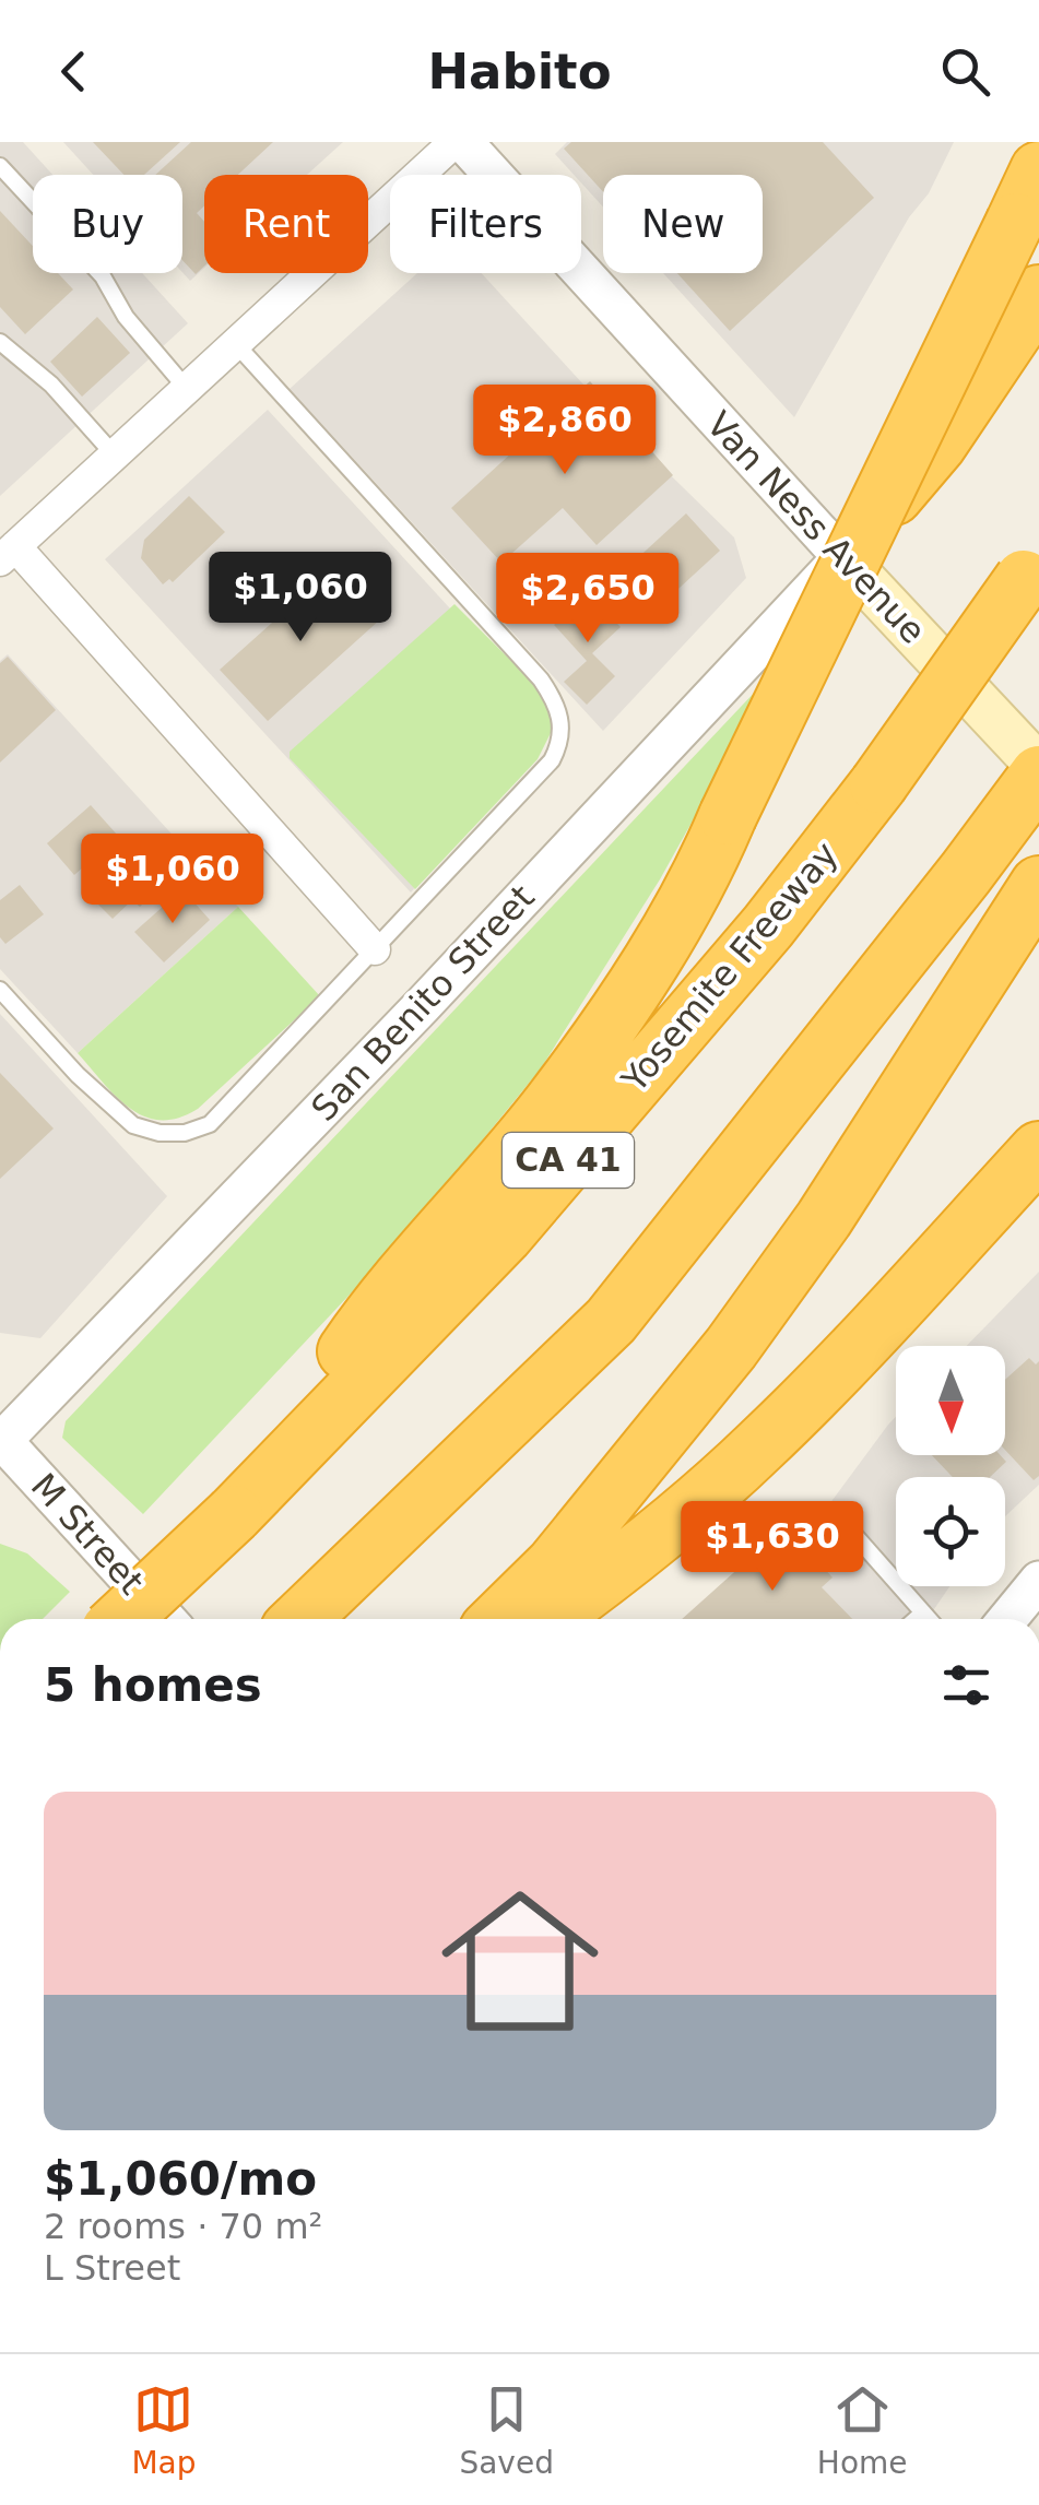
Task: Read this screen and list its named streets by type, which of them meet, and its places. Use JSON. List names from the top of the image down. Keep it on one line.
{"streets":{"highway":["Yosemite Freeway","CA 41"],"main road":["Van Ness Avenue"],"street":["San Benito Street","M Street"]},"crossings":[["Van Ness Avenue","San Benito Street"],["San Benito Street","M Street"]],"north":"bottom","page":{"header":"Habito","chip":["Buy","Rent","Filters","New"],"price":["$2,860","$1,060","$2,650","$1,060","$1,630"],"heading":"5 homes","list":[{"name":"$1,060/mo","note":"2 rooms · 70 m² · L Street"}],"tabs":["Map","Saved","Home"]}}
